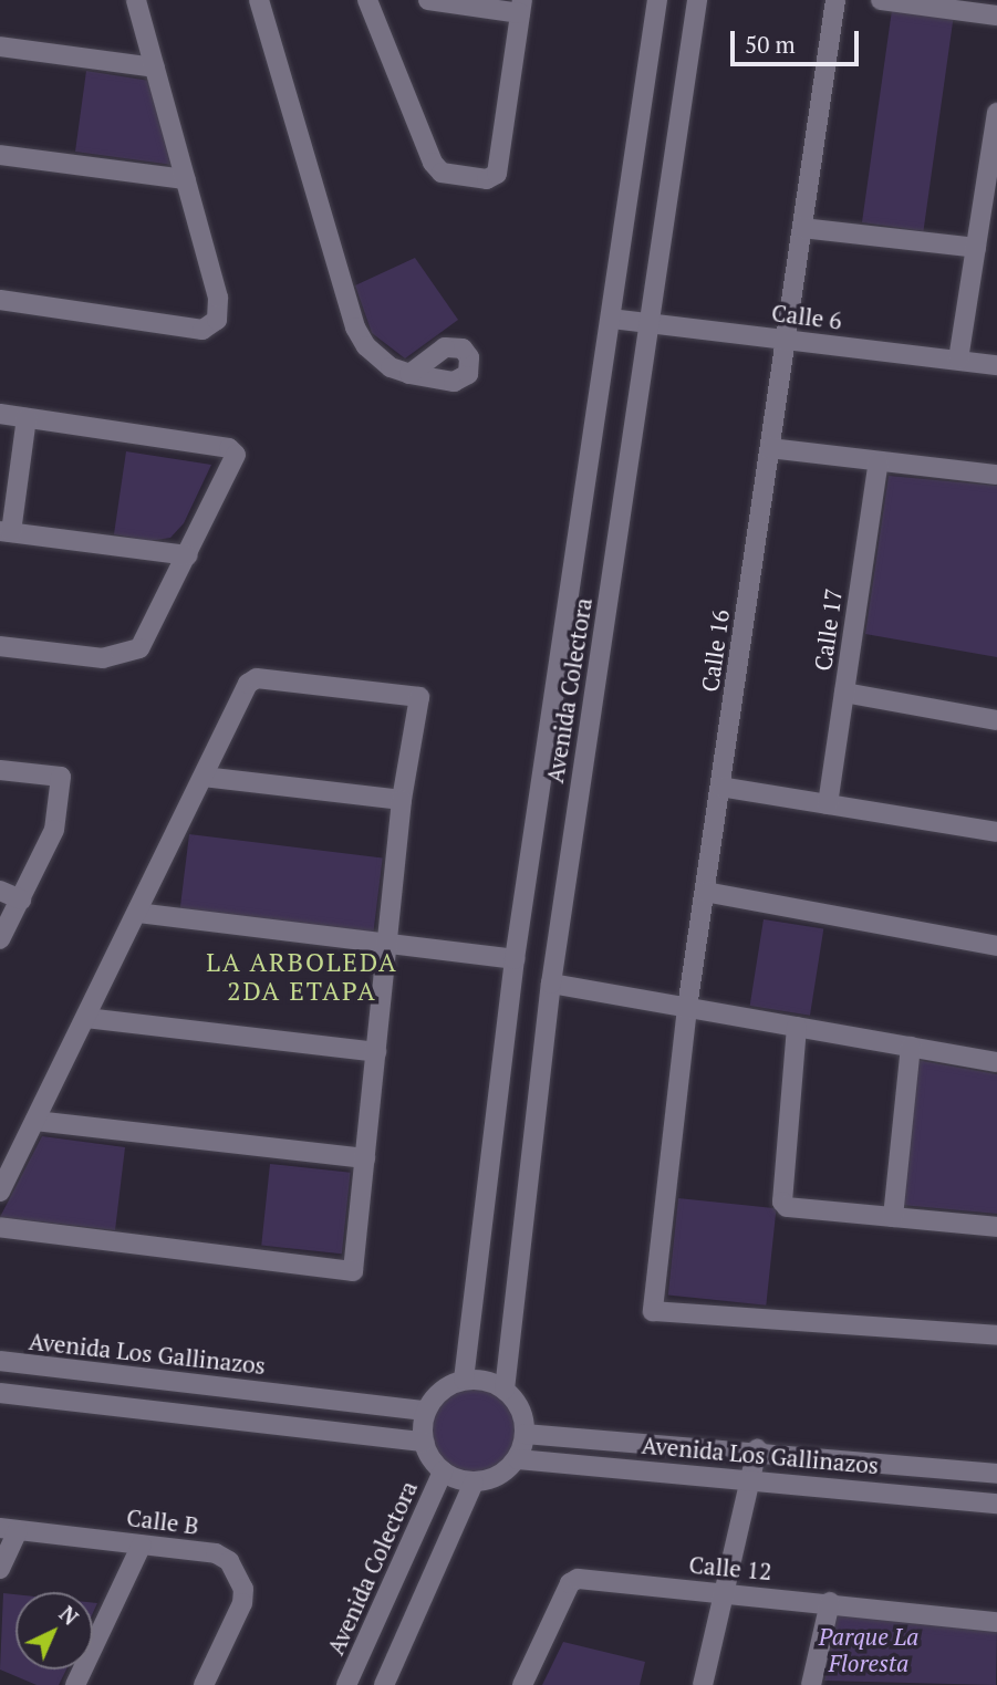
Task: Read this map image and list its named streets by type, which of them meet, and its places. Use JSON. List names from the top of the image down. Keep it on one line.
{"streets":{"street":["Calle 6","Calle 17","Calle 16","Avenida Colectora","Avenida Los Gallinazos","Calle B","Calle 12"]},"crossings":[["Calle 6","Calle 16"],["Calle 6","Avenida Colectora"],["Avenida Colectora","Avenida Los Gallinazos"]],"districts":["LA ARBOLEDA 2DA ETAPA"],"parks":["Parque La Floresta"],"scale_bar":"50 m","north":"top right"}
